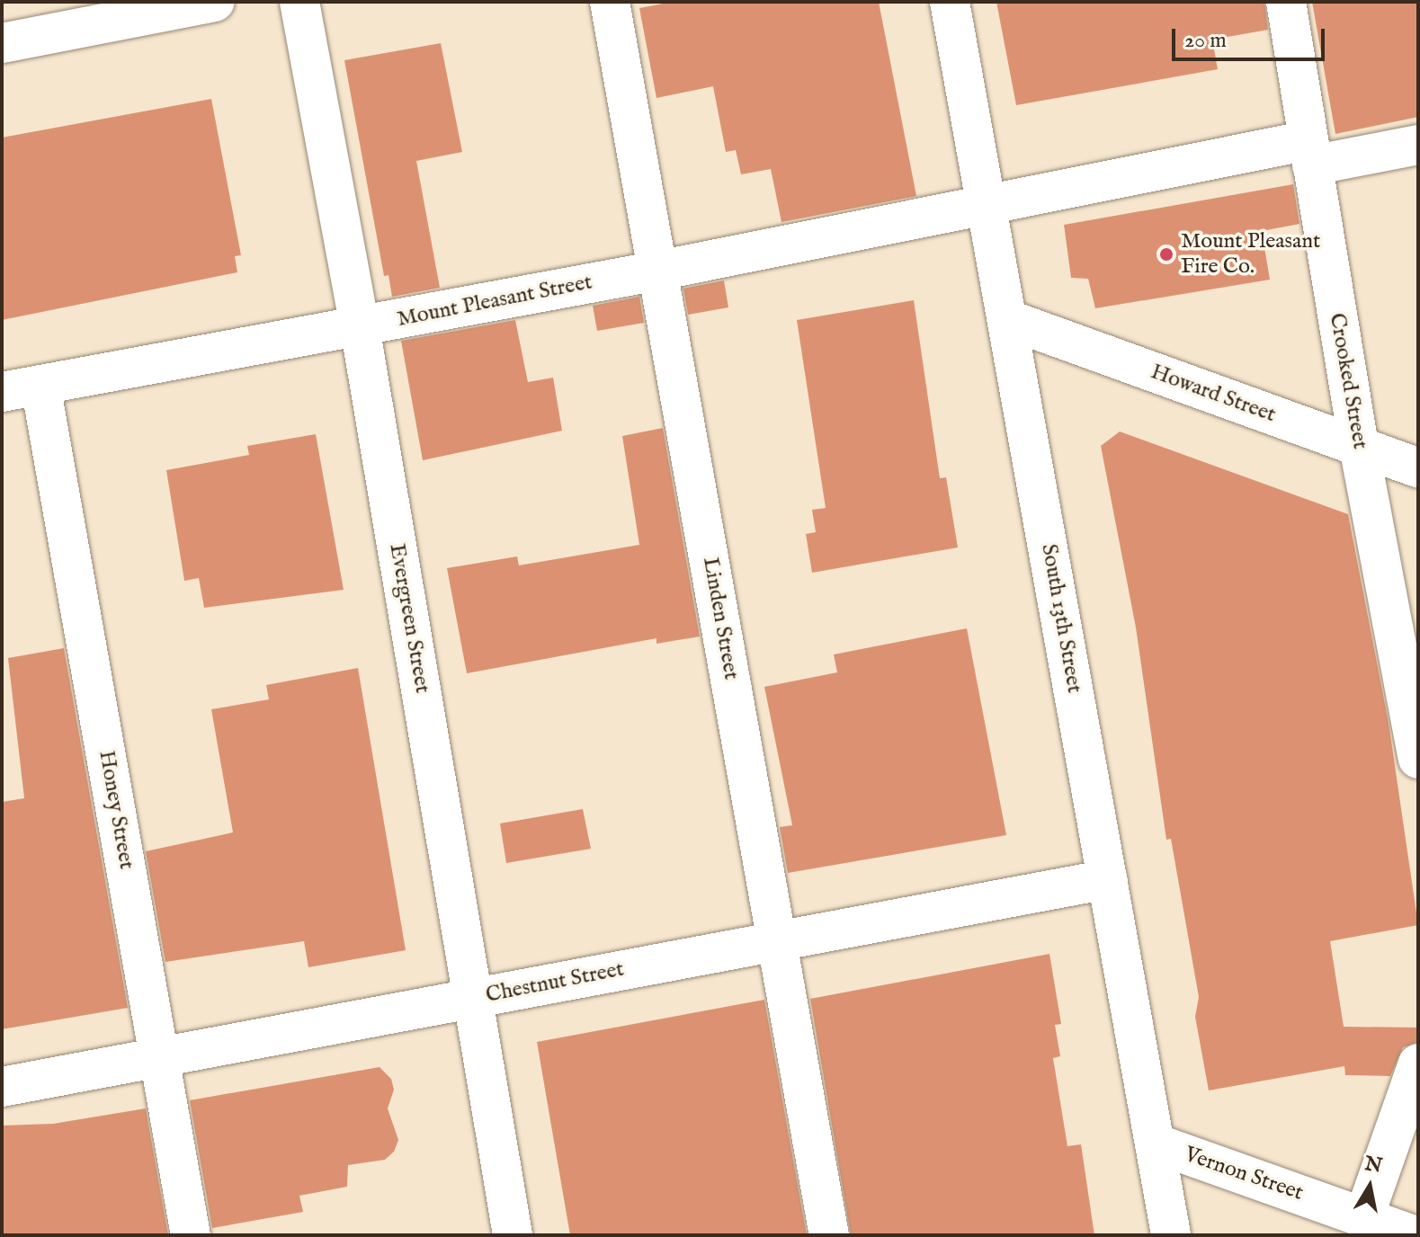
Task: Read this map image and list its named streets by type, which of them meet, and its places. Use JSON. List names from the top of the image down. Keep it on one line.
{"streets":{"street":["Mount Pleasant Street","Crooked Street","Howard Street","Evergreen Street","Linden Street","South 13th Street","Honey Street","Chestnut Street","Vernon Street"]},"crossings":[["Mount Pleasant Street","Crooked Street"],["Mount Pleasant Street","Evergreen Street"],["Mount Pleasant Street","Linden Street"],["Mount Pleasant Street","South 13th Street"],["Mount Pleasant Street","Honey Street"],["Crooked Street","Howard Street"],["Howard Street","South 13th Street"],["Evergreen Street","Chestnut Street"],["Linden Street","Chestnut Street"],["South 13th Street","Chestnut Street"],["South 13th Street","Vernon Street"],["Honey Street","Chestnut Street"]],"places":["Mount Pleasant Fire Co."],"scale_bar":"20 m","north":"top"}
